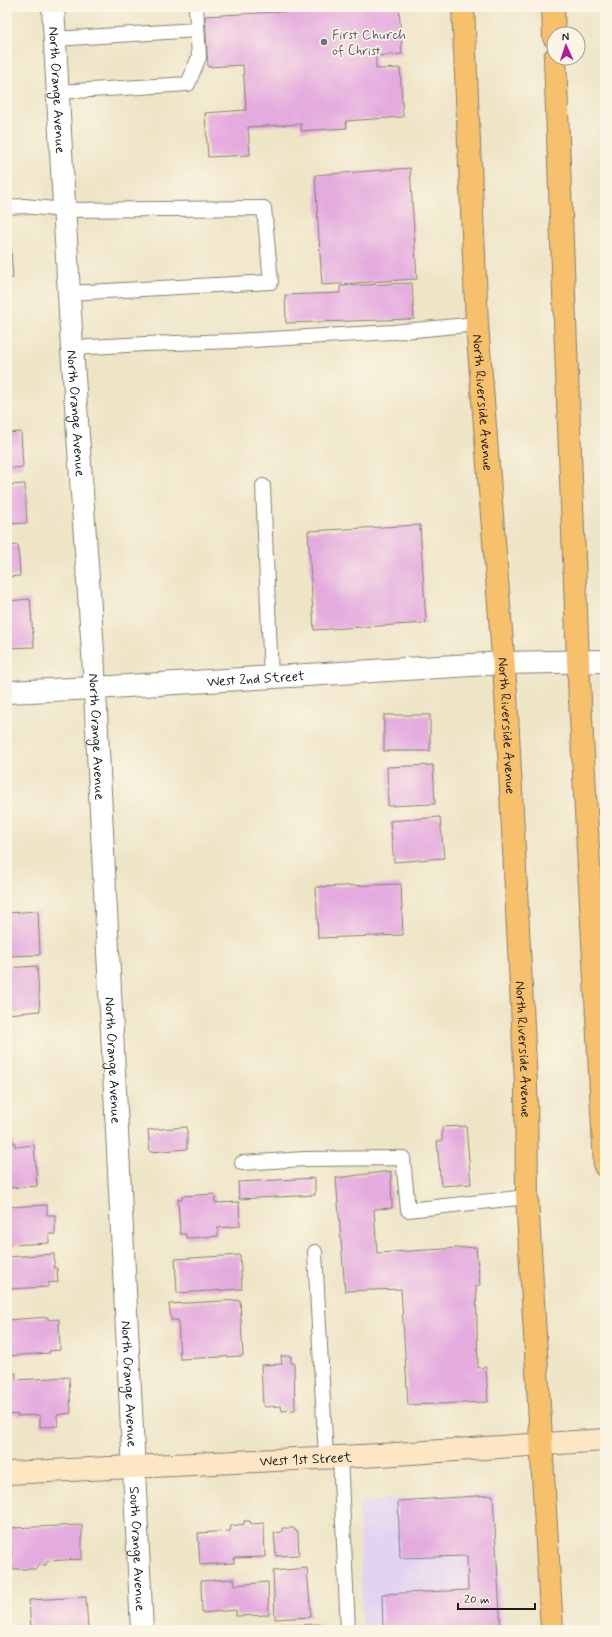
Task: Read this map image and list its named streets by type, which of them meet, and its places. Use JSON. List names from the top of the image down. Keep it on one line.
{"streets":{"main road":["North Riverside Avenue"],"street":["North Orange Avenue","West 2nd Street","West 1st Street","South Orange Avenue"]},"crossings":[["North Orange Avenue","West 2nd Street"],["North Orange Avenue","West 1st Street"],["North Orange Avenue","South Orange Avenue"],["North Riverside Avenue","West 2nd Street"],["North Riverside Avenue","West 1st Street"],["West 1st Street","South Orange Avenue"]],"places":["First Church of Christ"],"scale_bar":"20 m","north":"top"}
